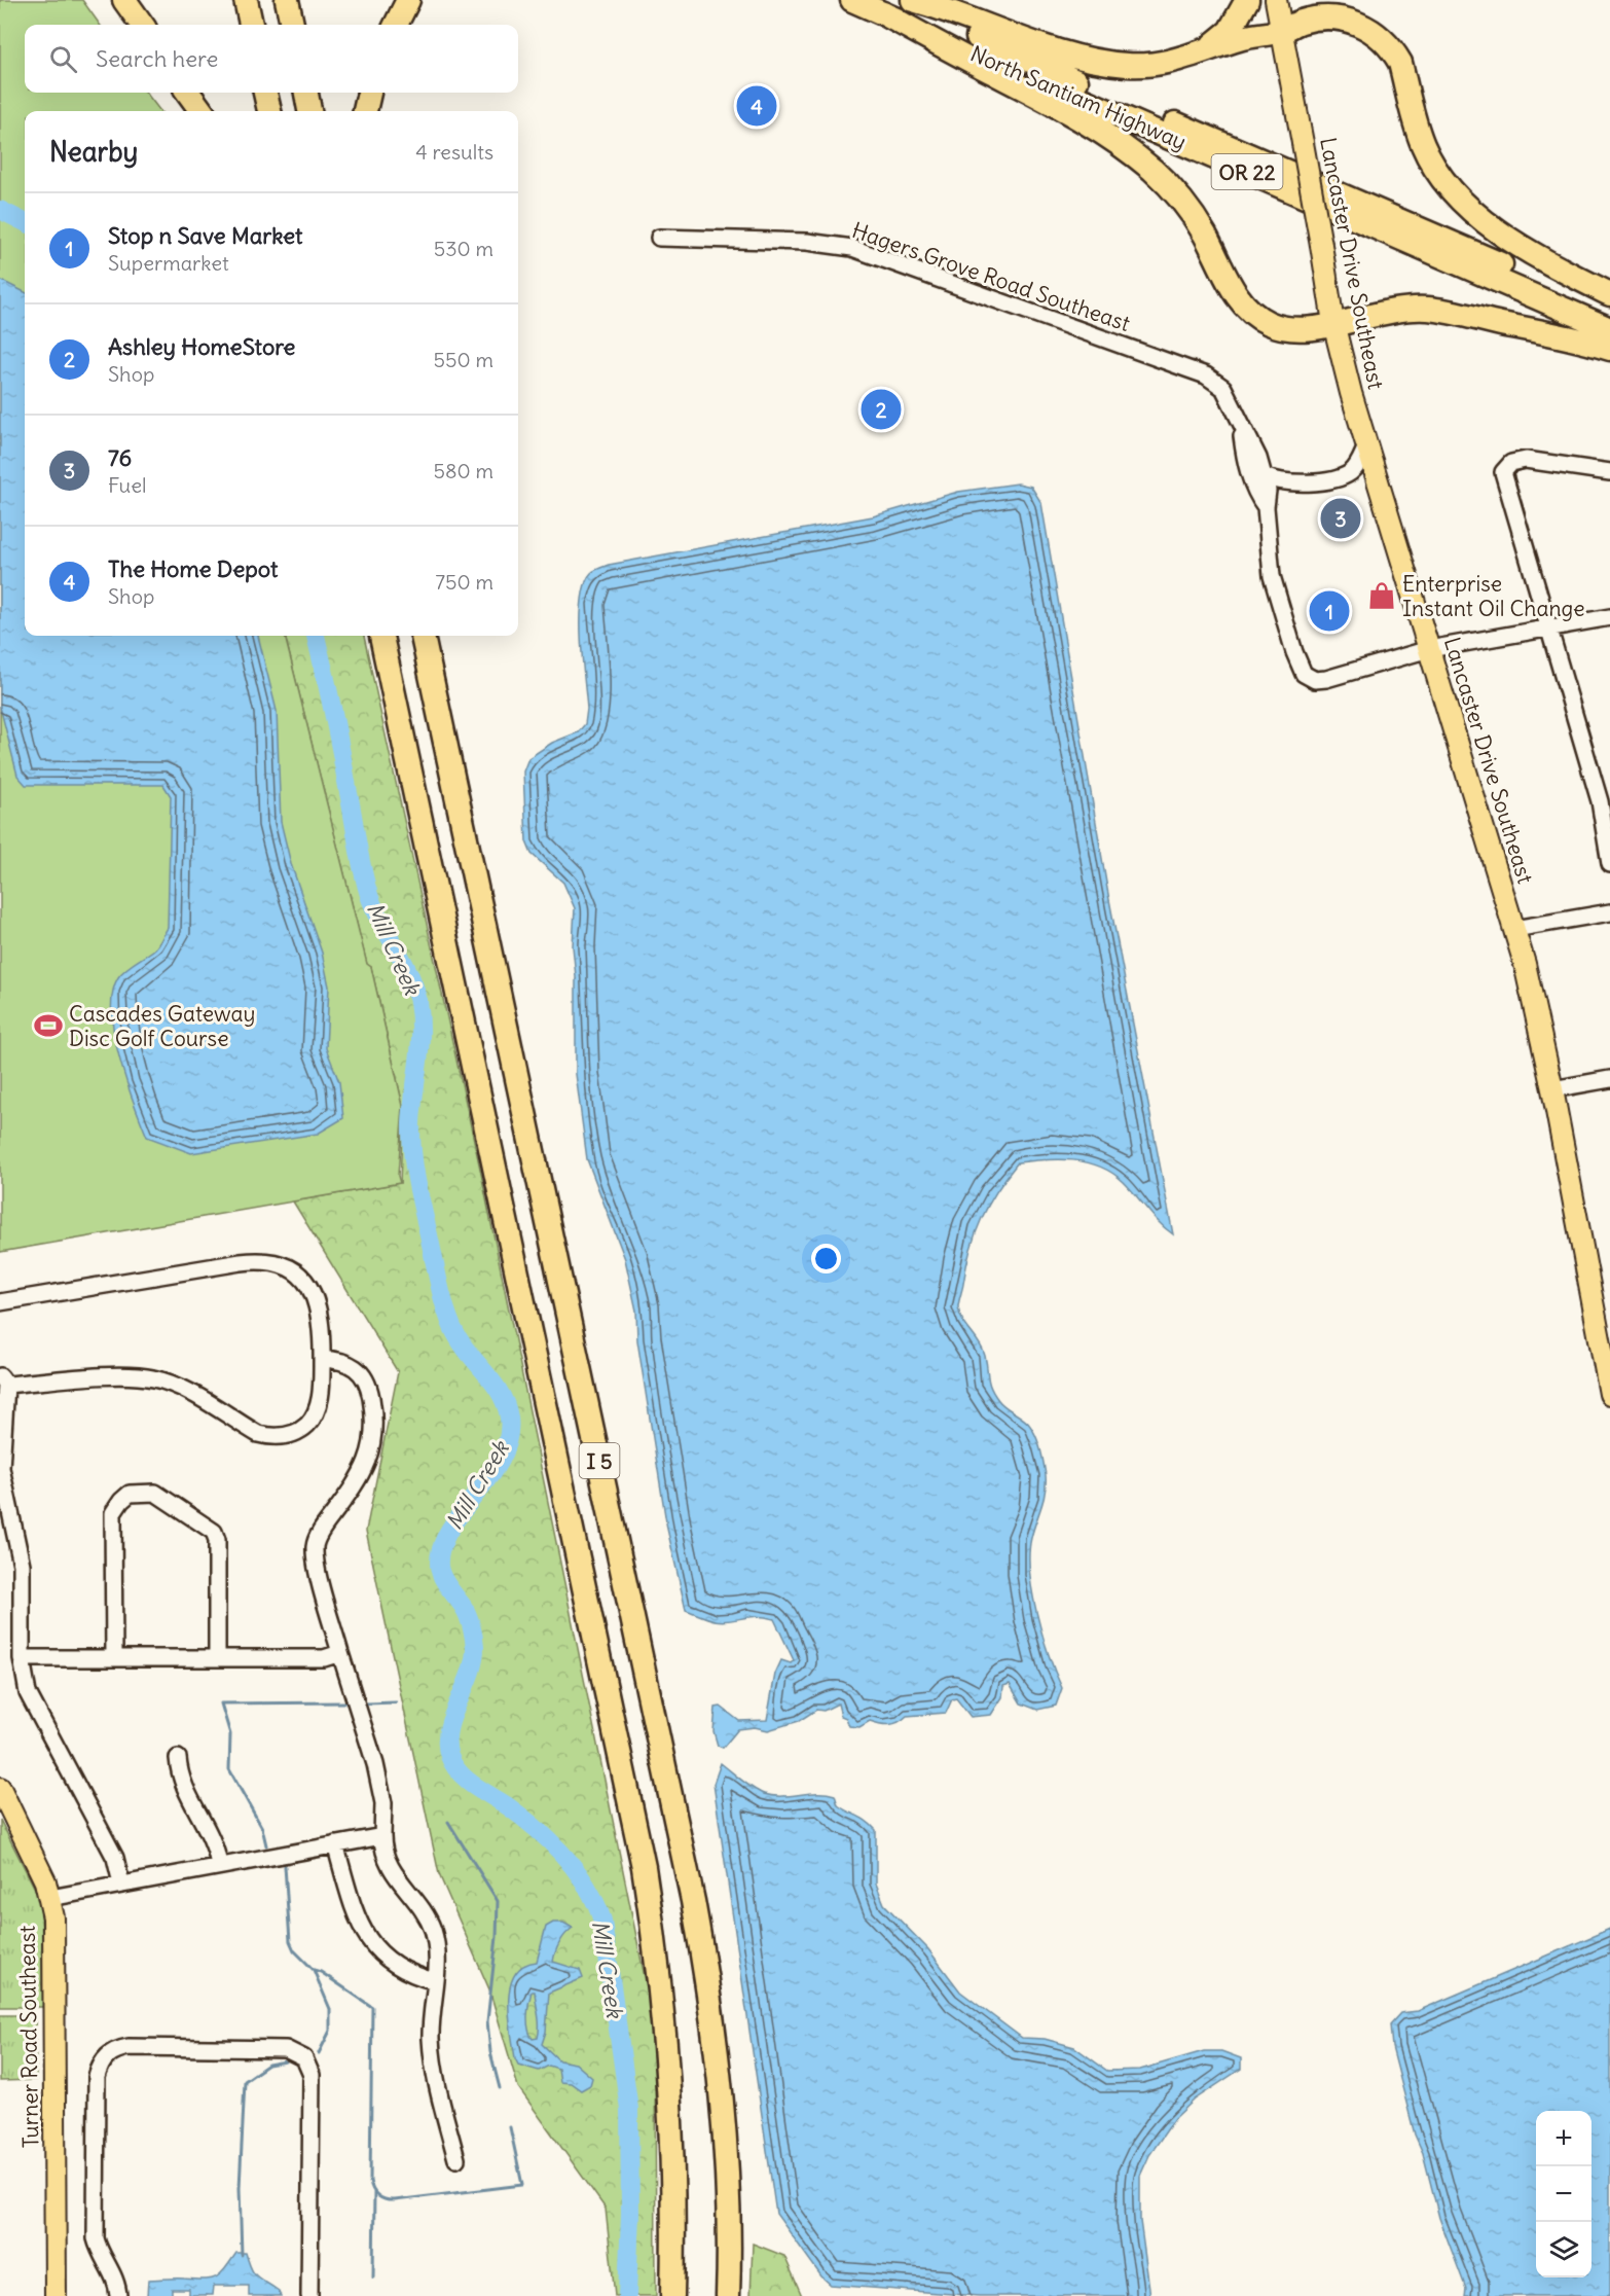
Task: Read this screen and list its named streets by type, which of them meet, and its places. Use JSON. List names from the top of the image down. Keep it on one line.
{"streets":{"highway":["North Santiam Highway","OR 22","I 5"],"main road":["Lancaster Drive Southeast","Turner Road Southeast"],"street":["Hagers Grove Road Southeast"]},"crossings":[["Lancaster Drive Southeast","Hagers Grove Road Southeast"]],"water":["Mill Creek"],"places":{"shop":["Enterprise Instant Oil Change"],"sports":["Cascades Gateway Disc Golf Course"]},"page":{"search":"Search here","pins":["4","2","3","1"],"heading":["Nearby","4 results"],"list":[{"mark":"1","name":"Stop n Save Market","note":"Supermarket","value":"530 m"},{"mark":"2","name":"Ashley HomeStore","note":"Shop","value":"550 m"},{"mark":"3","name":"76","note":"Fuel","value":"580 m"},{"mark":"4","name":"The Home Depot","note":"Shop","value":"750 m"}],"map_buttons":["+","−"]}}
